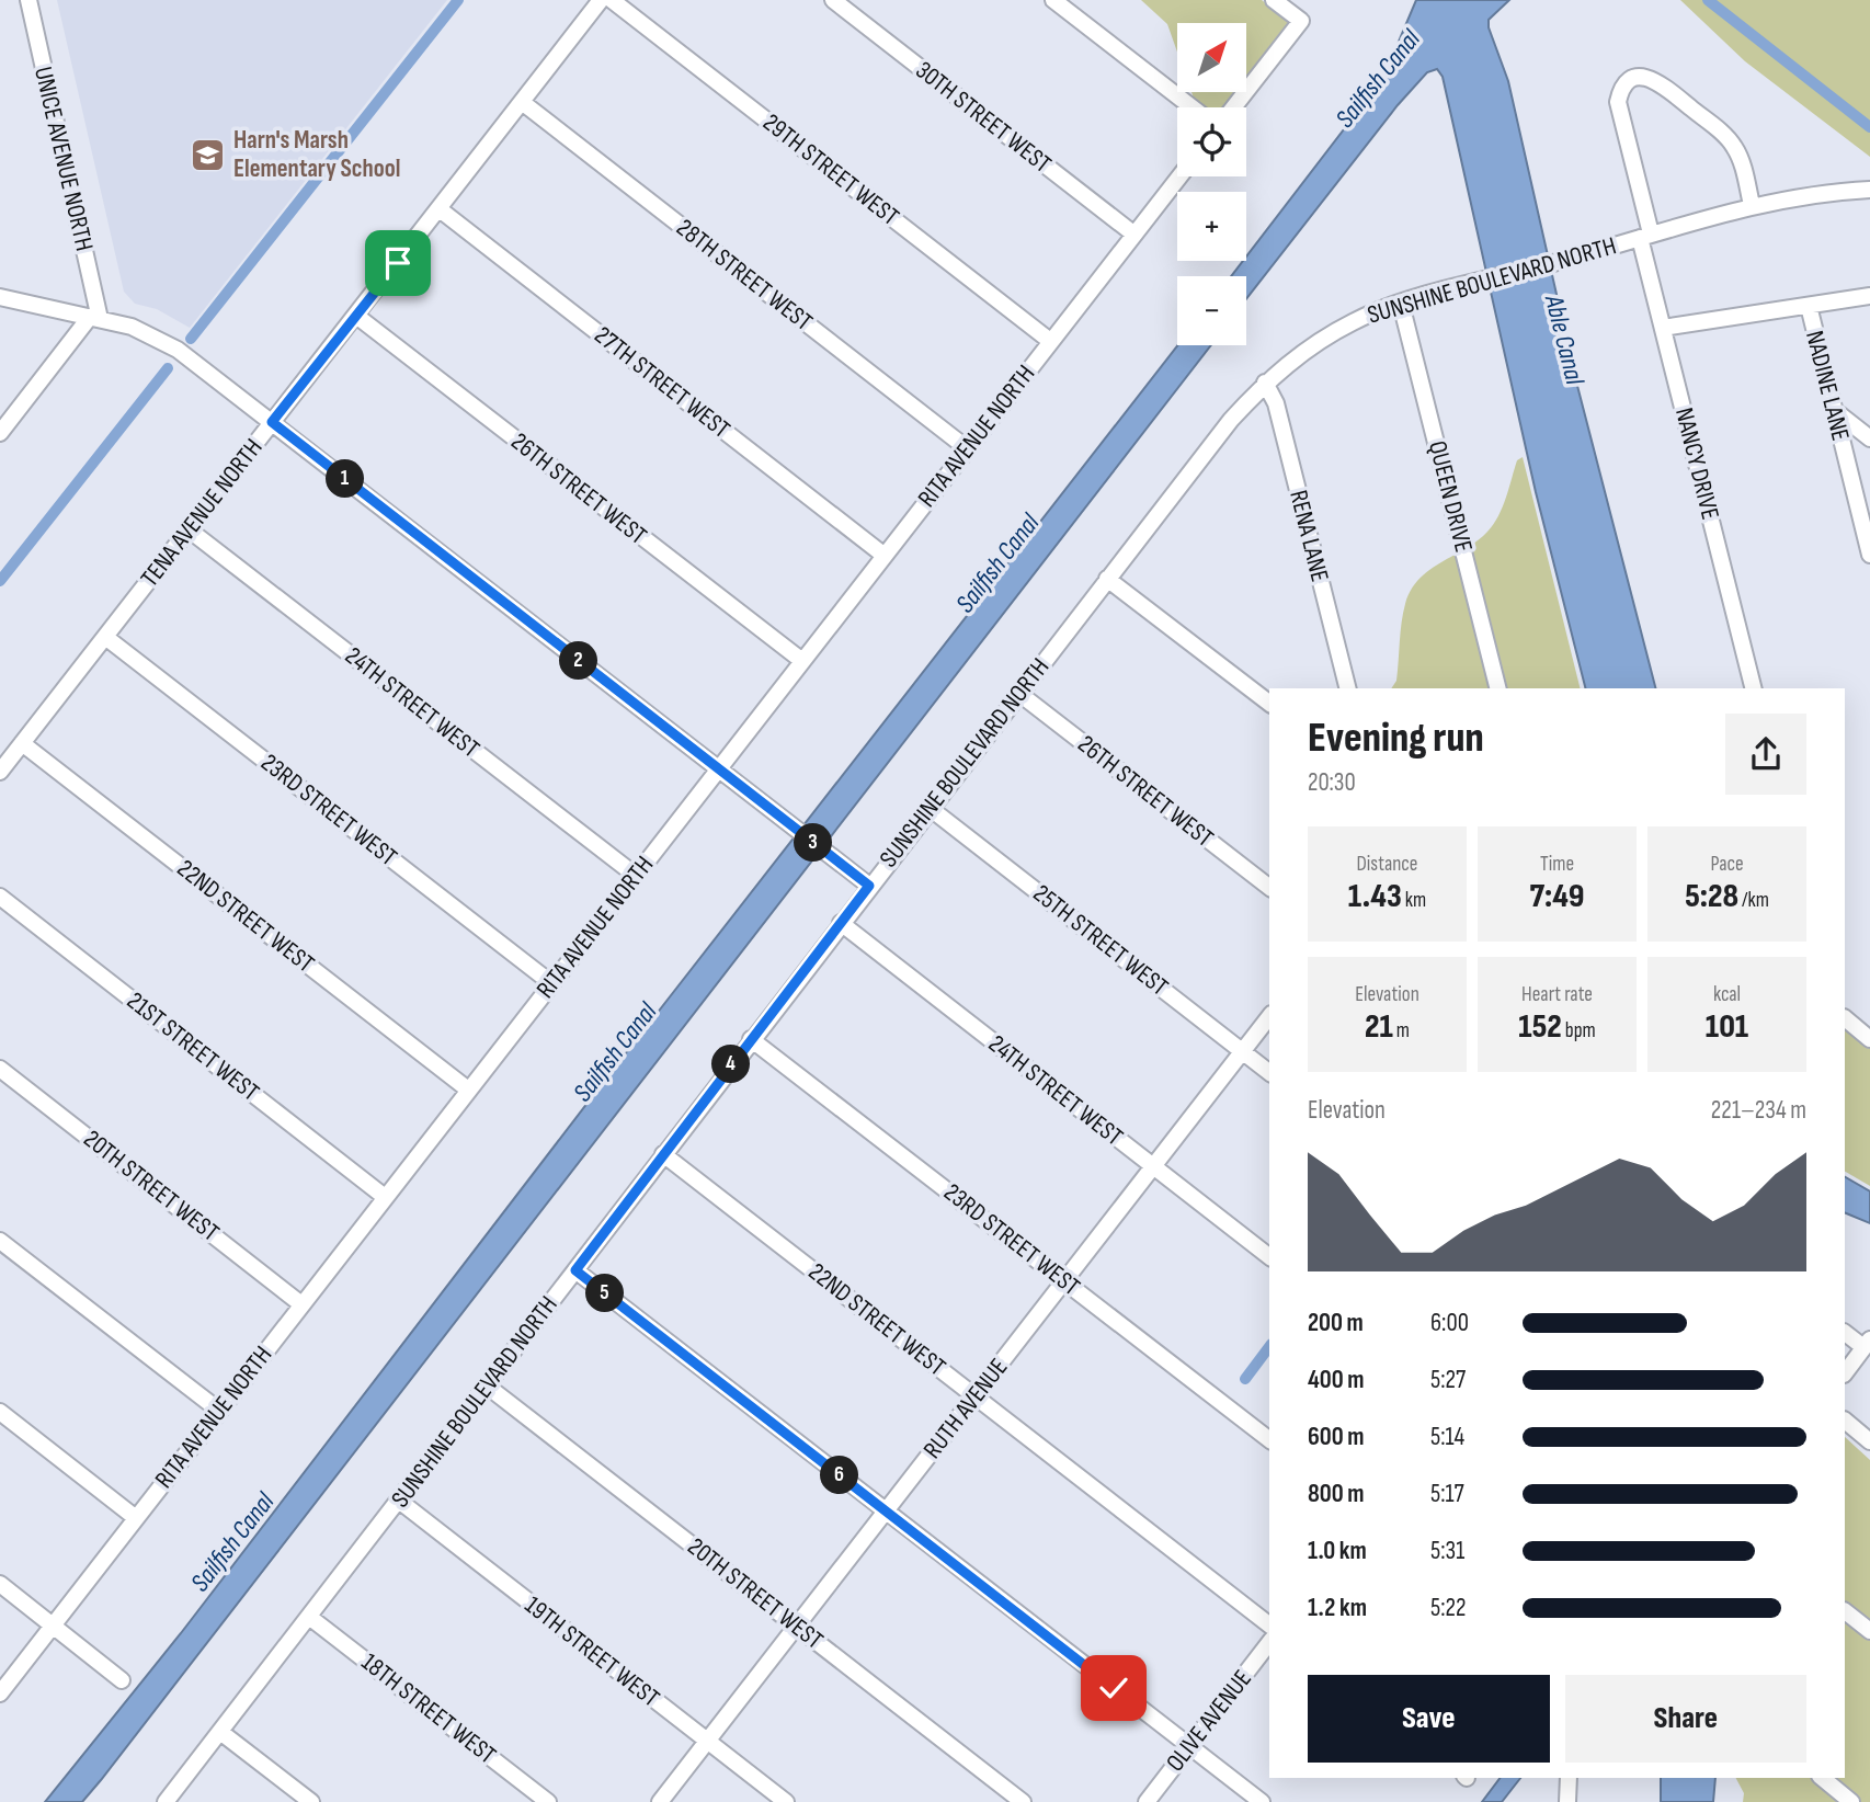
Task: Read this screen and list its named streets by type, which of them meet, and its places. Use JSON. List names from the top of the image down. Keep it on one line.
{"streets":{"street":["30TH STREET WEST","UNICE AVENUE NORTH","29TH STREET WEST","28TH STREET WEST","SUNSHINE BOULEVARD NORTH","27TH STREET WEST","NADINE LANE","RITA AVENUE NORTH","NANCY DRIVE","26TH STREET WEST","QUEEN DRIVE","TENA AVENUE NORTH","RENA LANE","24TH STREET WEST","23RD STREET WEST","22ND STREET WEST","25TH STREET WEST","21ST STREET WEST","20TH STREET WEST","RUTH AVENUE","19TH STREET WEST","18TH STREET WEST","OLIVE AVENUE"]},"crossings":[["30TH STREET WEST","RITA AVENUE NORTH"],["29TH STREET WEST","RITA AVENUE NORTH"],["28TH STREET WEST","RITA AVENUE NORTH"],["28TH STREET WEST","TENA AVENUE NORTH"],["SUNSHINE BOULEVARD NORTH","NANCY DRIVE"],["SUNSHINE BOULEVARD NORTH","26TH STREET WEST"],["SUNSHINE BOULEVARD NORTH","QUEEN DRIVE"],["SUNSHINE BOULEVARD NORTH","RENA LANE"],["SUNSHINE BOULEVARD NORTH","24TH STREET WEST"],["SUNSHINE BOULEVARD NORTH","23RD STREET WEST"],["SUNSHINE BOULEVARD NORTH","22ND STREET WEST"],["SUNSHINE BOULEVARD NORTH","25TH STREET WEST"],["SUNSHINE BOULEVARD NORTH","20TH STREET WEST"],["SUNSHINE BOULEVARD NORTH","19TH STREET WEST"],["SUNSHINE BOULEVARD NORTH","18TH STREET WEST"],["27TH STREET WEST","RITA AVENUE NORTH"],["27TH STREET WEST","TENA AVENUE NORTH"],["RITA AVENUE NORTH","26TH STREET WEST"],["RITA AVENUE NORTH","24TH STREET WEST"],["RITA AVENUE NORTH","23RD STREET WEST"],["RITA AVENUE NORTH","22ND STREET WEST"],["RITA AVENUE NORTH","21ST STREET WEST"],["RITA AVENUE NORTH","20TH STREET WEST"],["26TH STREET WEST","TENA AVENUE NORTH"],["TENA AVENUE NORTH","24TH STREET WEST"],["TENA AVENUE NORTH","23RD STREET WEST"],["TENA AVENUE NORTH","22ND STREET WEST"],["24TH STREET WEST","RUTH AVENUE"],["23RD STREET WEST","RUTH AVENUE"],["22ND STREET WEST","RUTH AVENUE"],["25TH STREET WEST","RUTH AVENUE"],["20TH STREET WEST","RUTH AVENUE"],["RUTH AVENUE","19TH STREET WEST"]],"water":["Sailfish Canal","Able Canal"],"places":{"school or university":["Harn's Marsh Elementary School"]},"north":"top right","page":{"map_buttons":["+","−"],"pins":["1","2","3","4","5","6"],"heading":["Evening run","20:30"],"stats":[["Distance","1.43 km"],["Time","7:49"],["Pace","5:28 /km"],["Elevation","21 m"],["Heart rate","152 bpm"],["kcal","101"]],"chart":["Elevation","221–234 m"],"list":[{"name":"200 m","note":"6:00"},{"name":"400 m","note":"5:27"},{"name":"600 m","note":"5:14"},{"name":"800 m","note":"5:17"},{"name":"1.0 km","note":"5:31"},{"name":"1.2 km","note":"5:22"}],"buttons":["Save","Share"]}}
